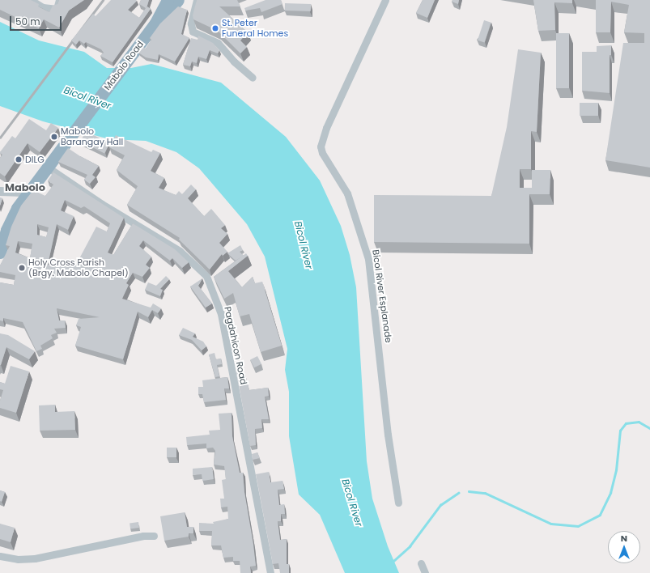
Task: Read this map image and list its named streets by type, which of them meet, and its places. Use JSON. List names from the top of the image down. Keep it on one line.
{"streets":{"highway":["Mabolo Road"],"street":["Bicol River Esplanade","Pagdahicon Road"]},"crossings":[["Mabolo Road","Pagdahicon Road"]],"districts":["Mabolo"],"water":["Bicol River"],"places":["St. Peter Funeral Homes","Mabolo Barangay Hall","DILG","Holy Cross Parish (Brgy. Mabolo Chapel)"],"scale_bar":"50 m","north":"top"}
